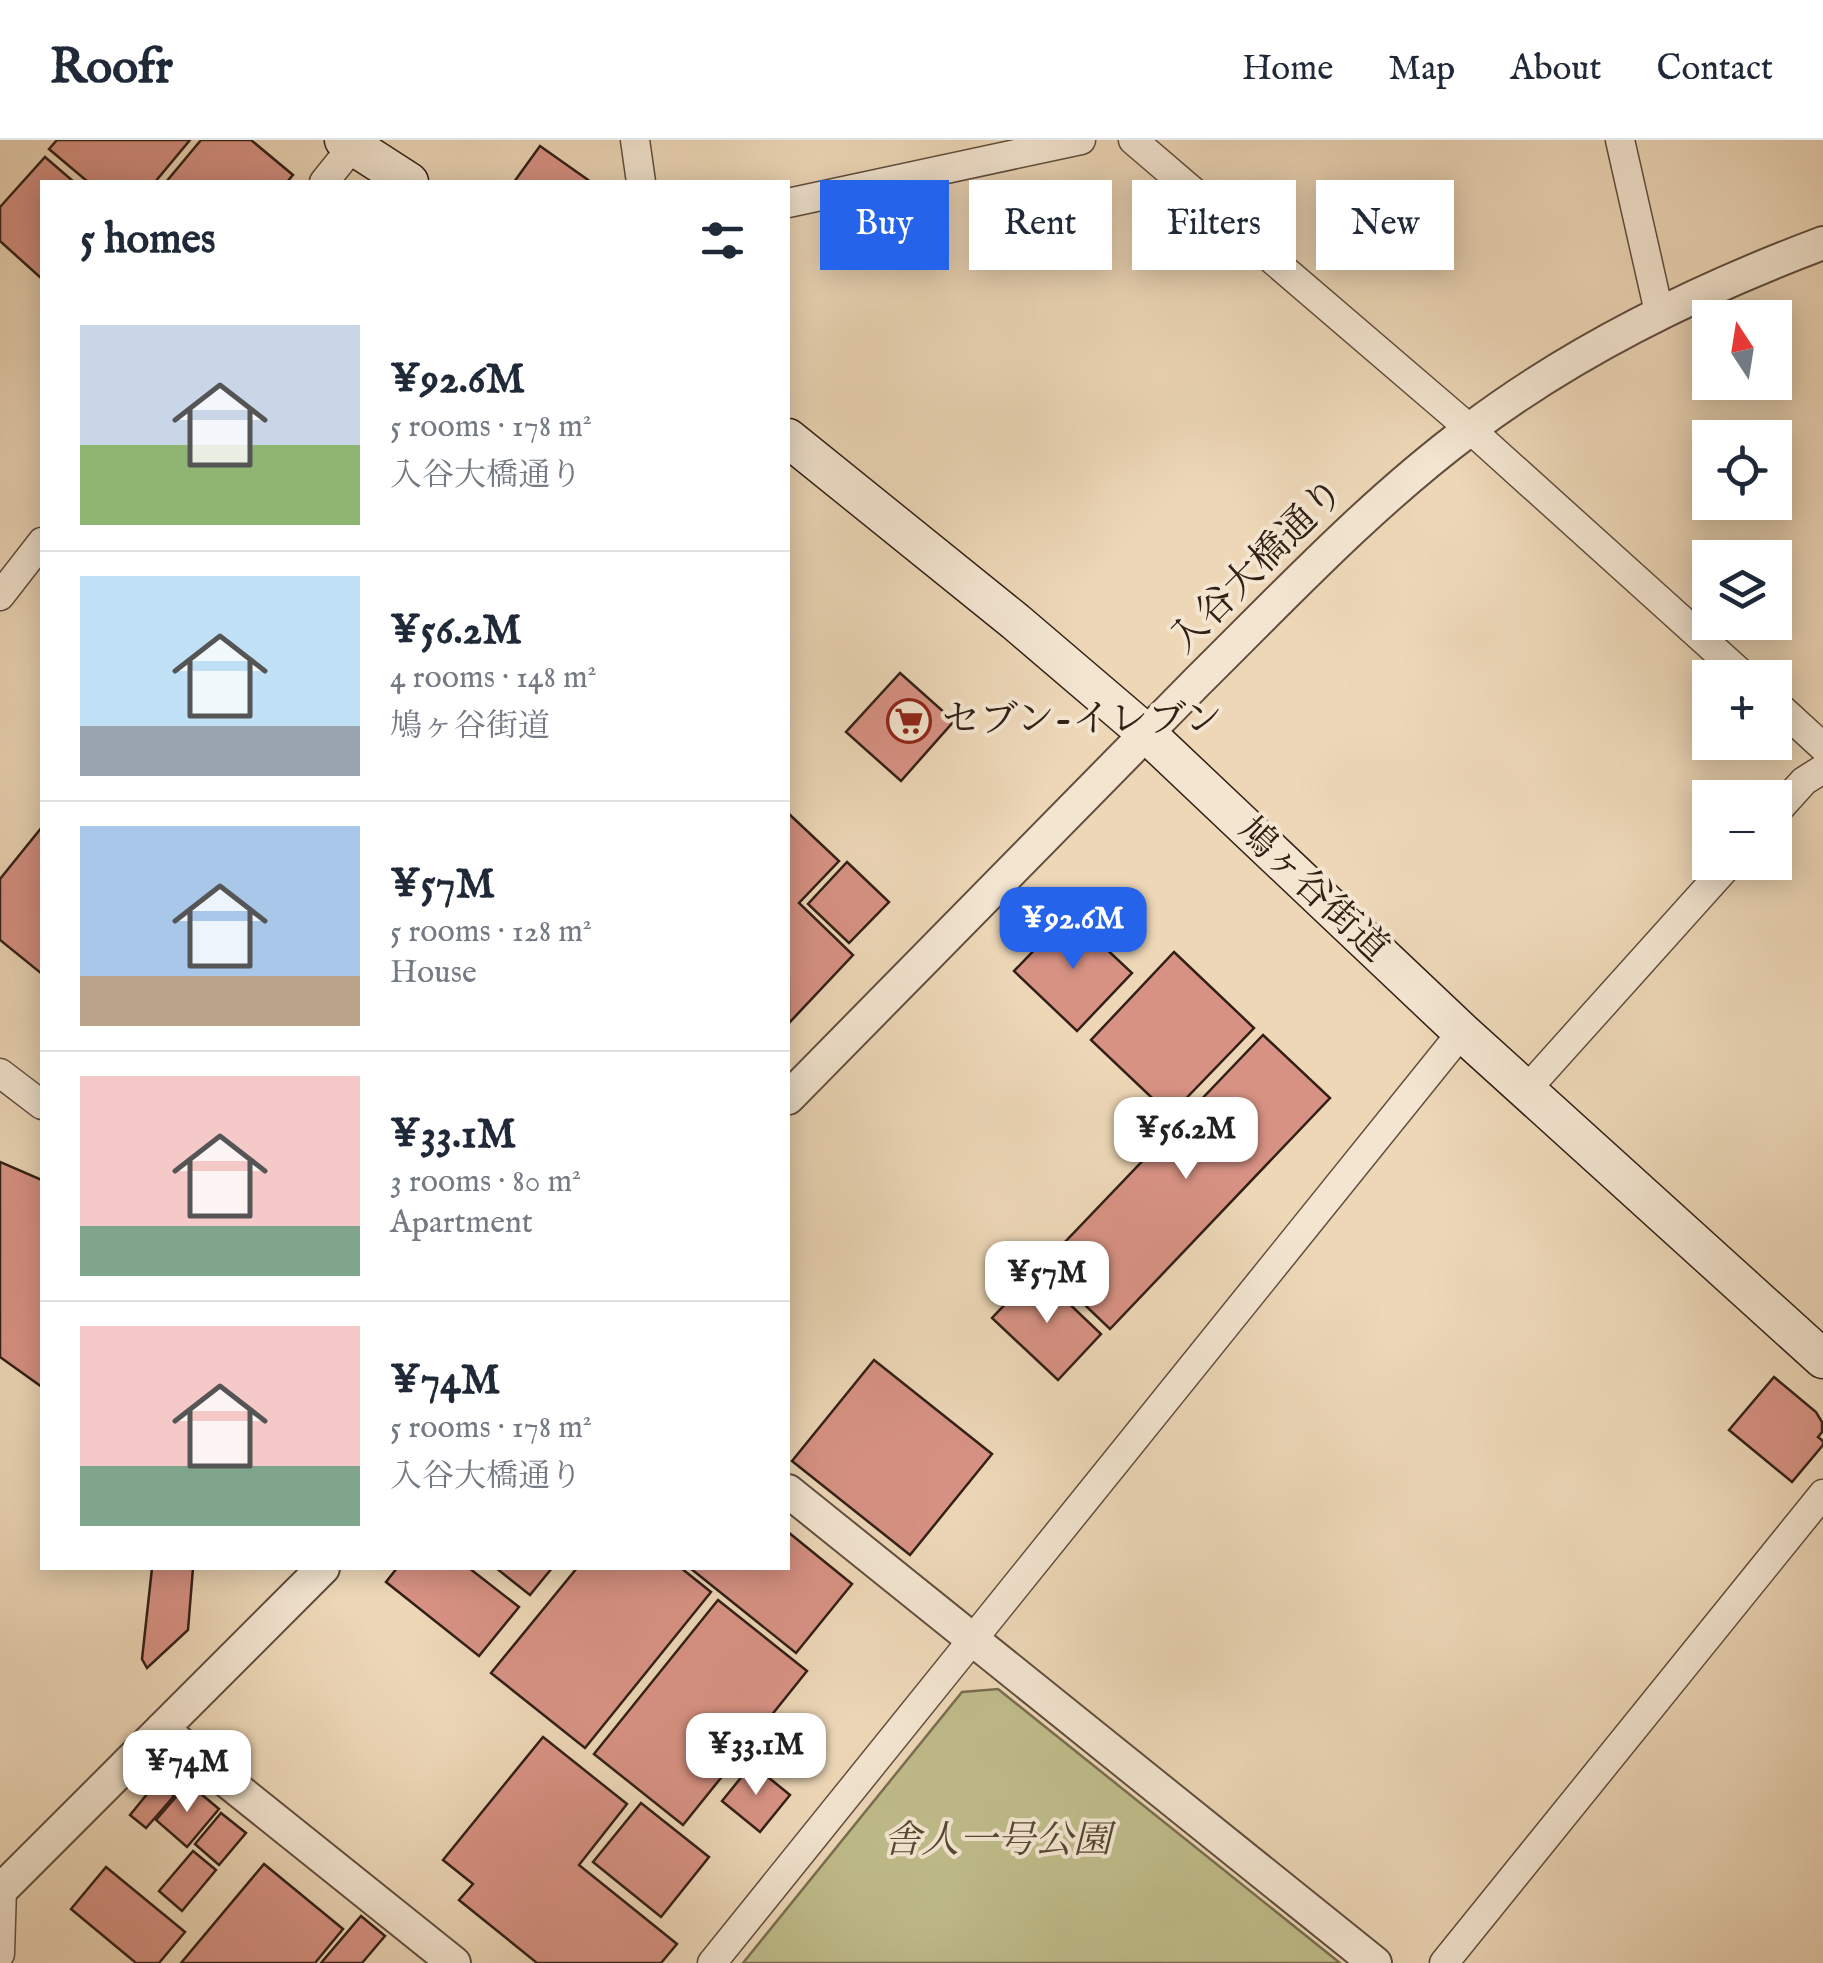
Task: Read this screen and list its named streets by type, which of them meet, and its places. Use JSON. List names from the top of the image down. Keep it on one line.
{"streets":{"main road":["鳩ヶ谷街道"],"street":["入谷大橋通り"]},"crossings":[["入谷大橋通り","鳩ヶ谷街道"]],"parks":["舎人一号公園"],"places":{"supermarket":["セブン-イレブン"]},"north":"top","page":{"header":"Roofr","nav":["Home","Map","About","Contact"],"chip":["Buy","Rent","Filters","New"],"heading":"5 homes","map_buttons":["+","−"],"list":[{"name":"¥92.6M","note":"5 rooms · 178 m² · 入谷大橋通り"},{"name":"¥56.2M","note":"4 rooms · 148 m² · 鳩ヶ谷街道"},{"name":"¥57M","note":"5 rooms · 128 m² · House"},{"name":"¥33.1M","note":"3 rooms · 80 m² · Apartment"},{"name":"¥74M","note":"5 rooms · 178 m² · 入谷大橋通り"}],"price":["¥92.6M","¥56.2M","¥57M","¥33.1M","¥74M"]}}
